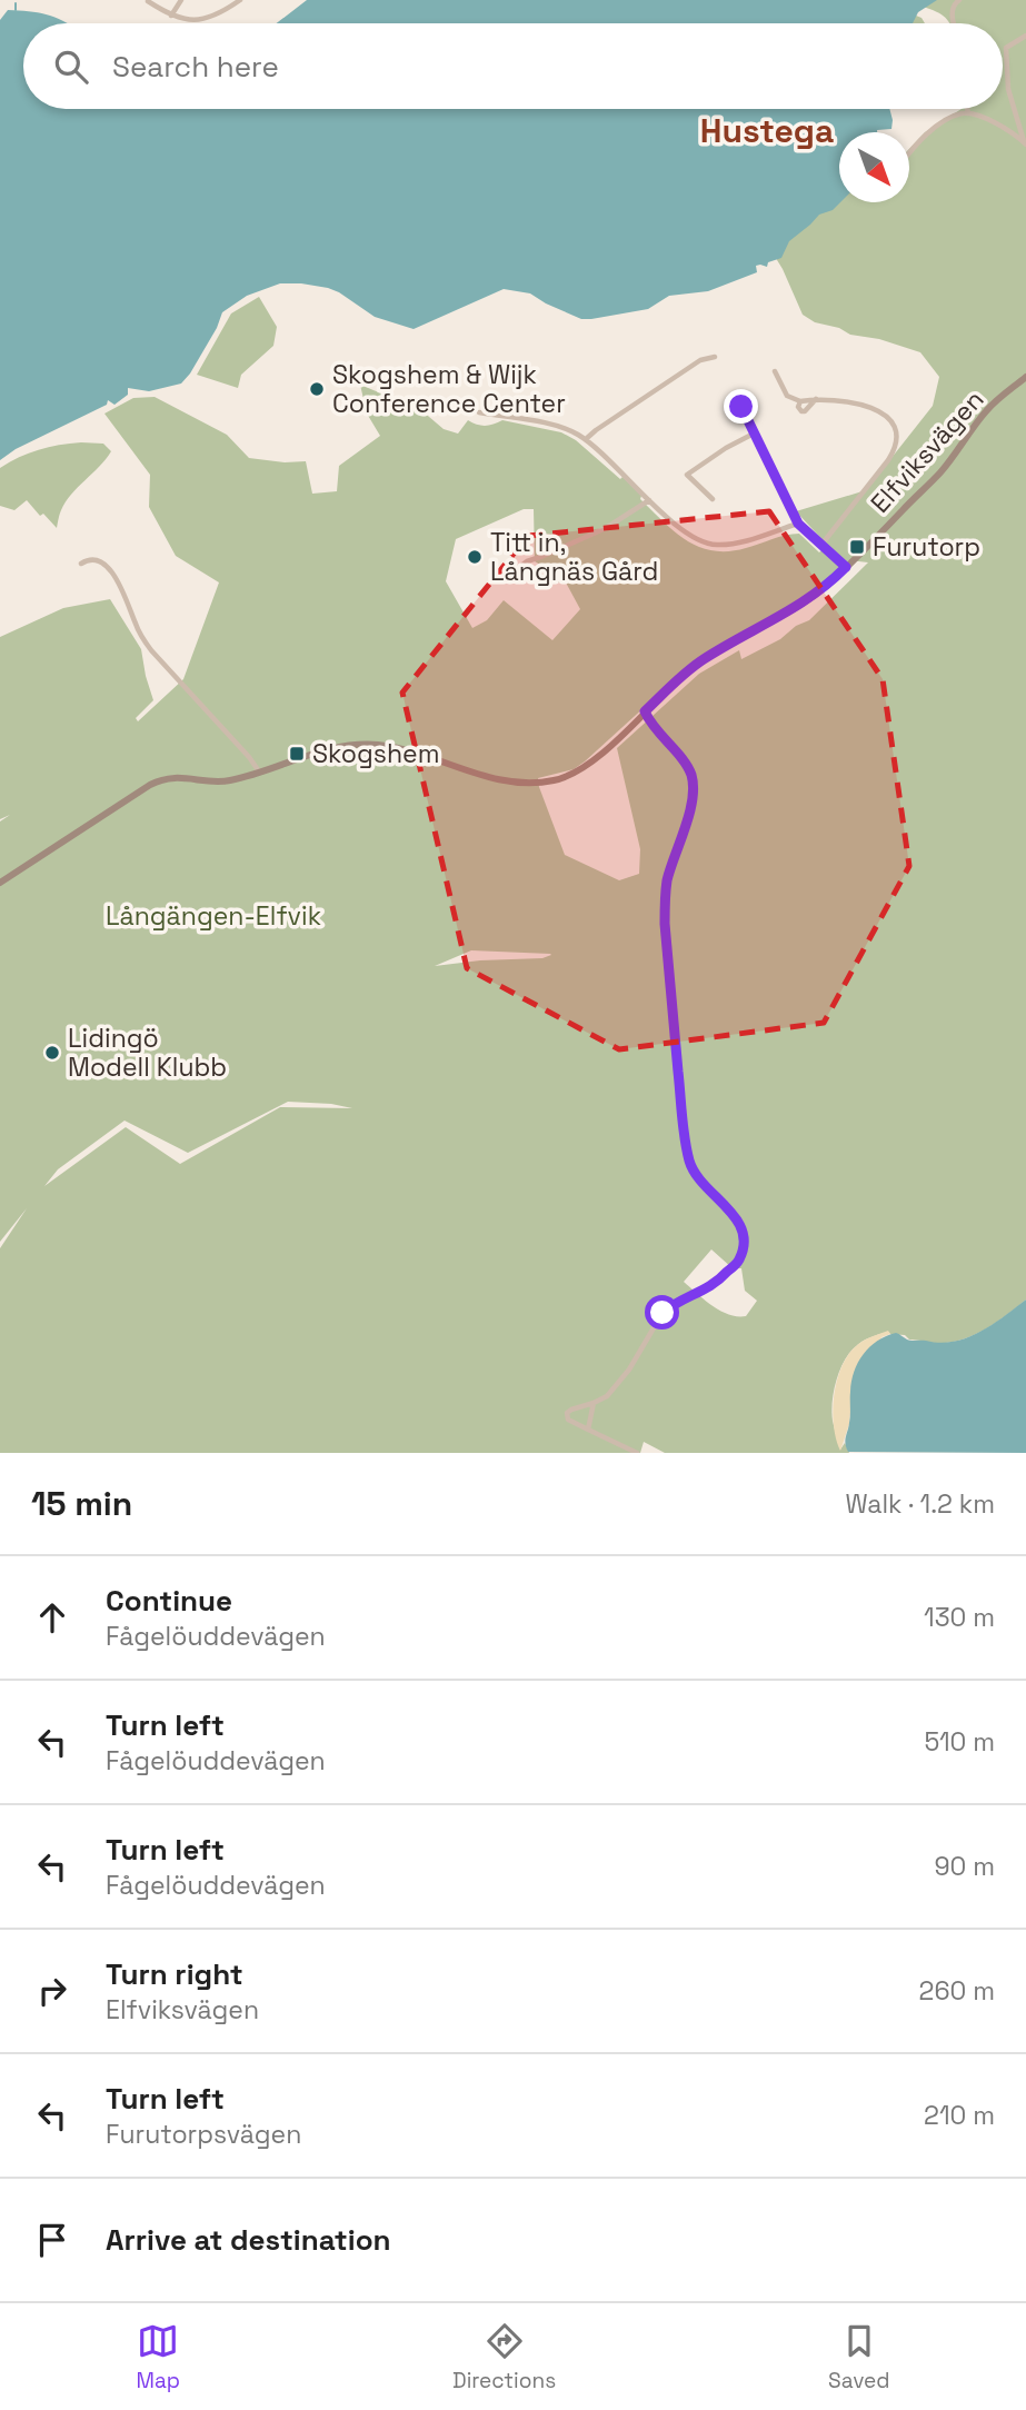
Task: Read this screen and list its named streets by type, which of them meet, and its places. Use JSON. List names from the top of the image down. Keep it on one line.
{"streets":{"street":["Elfviksvägen"]},"districts":["Hustega"],"parks":["Långängen-Elfvik"],"places":{"other":["Skogshem & Wijk Conference Center","Titt in, Långnäs Gård","Lidingö Modell Klubb"],"transit":["Furutorp","Skogshem"]},"north":"bottom right","page":{"search":"Search here","heading":["15 min","Walk · 1.2 km"],"list":[["Continue","Fågelöuddevägen","130 m"],["Turn left","Fågelöuddevägen","510 m"],["Turn left","Fågelöuddevägen","90 m"],["Turn right","Elfviksvägen","260 m"],["Turn left","Furutorpsvägen","210 m"],"Arrive at destination"],"nav":["Map","Directions","Saved"]}}
